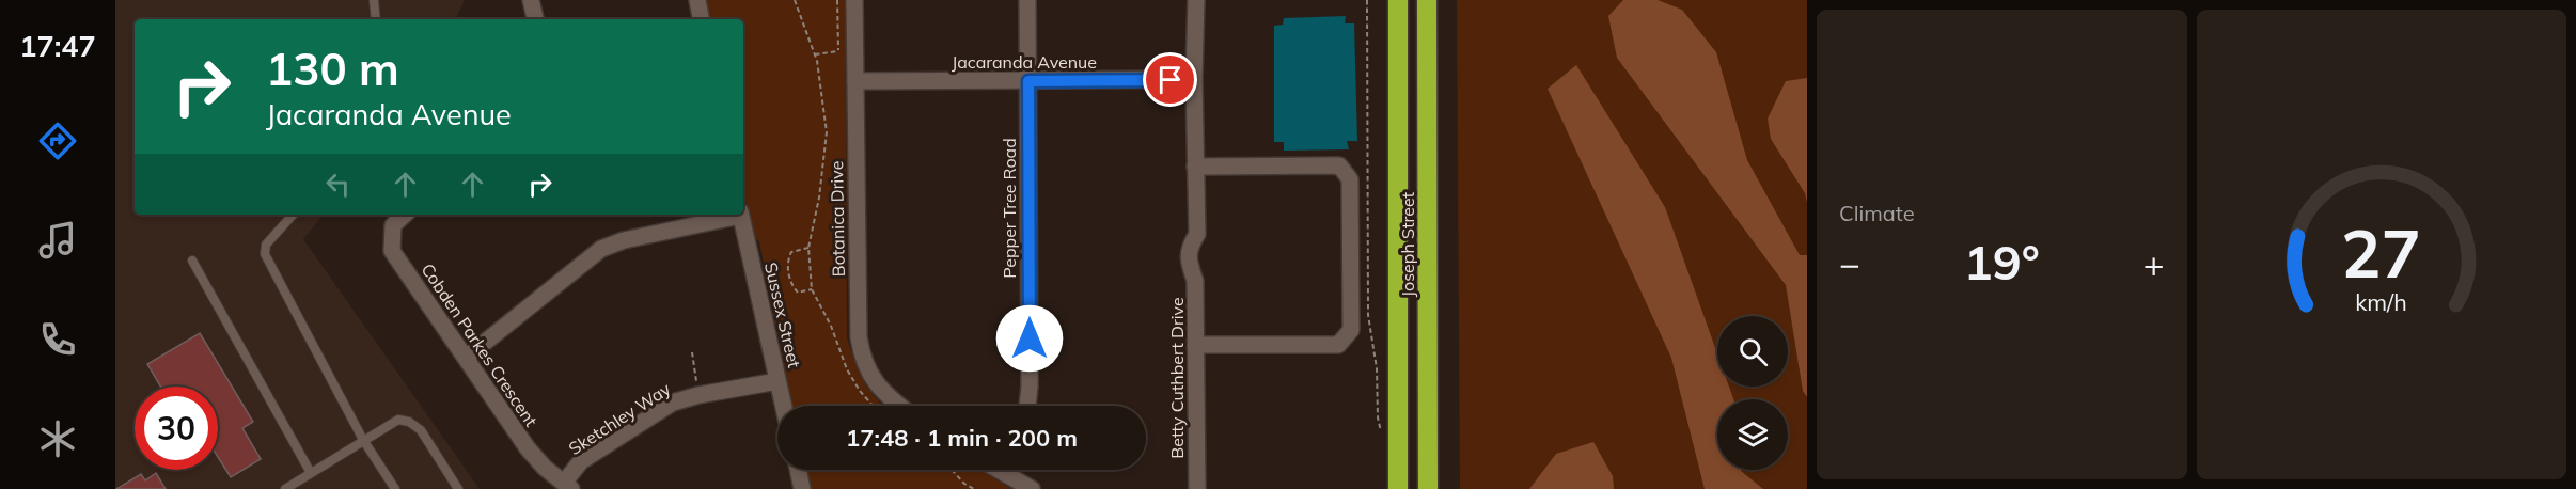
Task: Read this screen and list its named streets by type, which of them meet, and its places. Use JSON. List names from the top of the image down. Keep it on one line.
{"streets":{"highway":["Joseph Street"],"street":["Jacaranda Avenue","Pepper Tree Road","Botanica Drive","Sussex Street","Cobden Parkes Crescent","Betty Cuthbert Drive","Sketchley Way"]},"crossings":[["Jacaranda Avenue","Pepper Tree Road"],["Jacaranda Avenue","Botanica Drive"],["Jacaranda Avenue","Betty Cuthbert Drive"],["Sussex Street","Sketchley Way"],["Cobden Parkes Crescent","Sketchley Way"]],"page":{"tabs":"17:47","tile":"Climate","turn":["130 m","Jacaranda Avenue"],"heat":["−","19°","+"],"limit":"30","trip":"17:48 · 1 min · 200 m","gauge":["27","km/h"]}}
